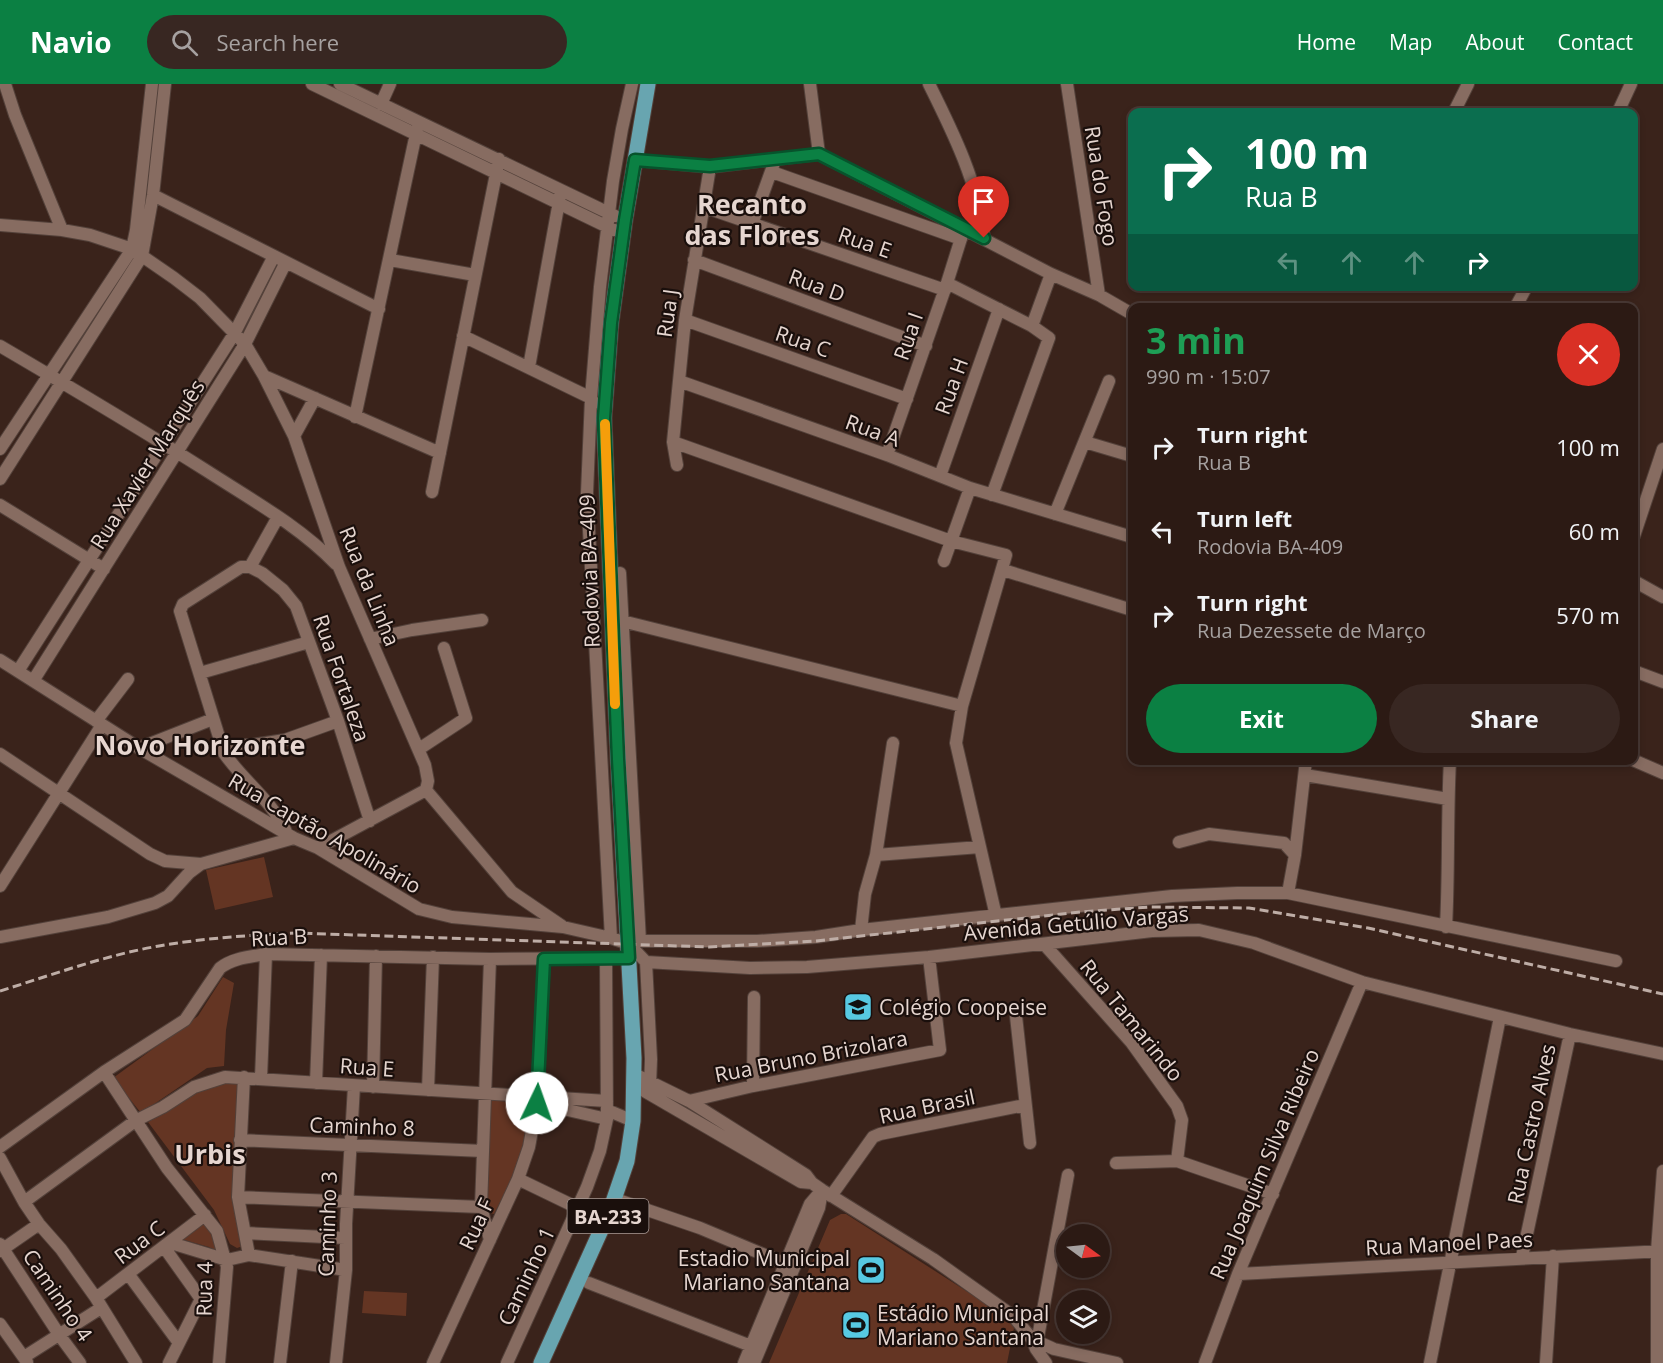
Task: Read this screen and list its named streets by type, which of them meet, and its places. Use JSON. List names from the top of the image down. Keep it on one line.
{"streets":{"main road":["Rodovia BA-409","BA-233"],"street":["Rua do Fogo","Rua E","Rua D","Rua J","Rua I","Rua C","Rua H","Rua A","Rua Xavier Marquês","Rua da Linha","Rua Fortaleza","Rua Captão Apolinário","Avenida Getúlio Vargas","Rua B","Rua Tamarindo","Rua Bruno Brizolara","Rua Brasil","Rua Castro Alves","Caminho 8","Rua Joaquim Silva Ribeiro","Caminho 3","Rua F","Rua Manoel Paes","Caminho 1","Rua 4","Caminho 4"]},"crossings":[["Rua E","Rua J"],["Rua E","Rua I"],["Rua E","Rua H"],["Rua E","Rua A"],["Rua E","BA-233"],["Rua E","Caminho 3"],["Rua E","Rua F"],["Rua E","Caminho 1"],["Rua E","Rua 4"],["Rua D","Rua J"],["Rua D","Rua I"],["Rua J","Rua C"],["Rua J","Rua A"],["Rua I","Rua C"],["Rua I","Rua A"],["Rua C","Rua 4"],["Rua C","Caminho 4"],["Rua H","Rua A"],["Rua Xavier Marquês","Rua da Linha"],["Rua Xavier Marquês","Rua Captão Apolinário"],["Rodovia BA-409","Rua Captão Apolinário"],["Rodovia BA-409","Avenida Getúlio Vargas"],["Rodovia BA-409","Rua B"],["Rodovia BA-409","BA-233"],["Rua Captão Apolinário","Avenida Getúlio Vargas"],["Rua Captão Apolinário","Rua B"],["Avenida Getúlio Vargas","Rua B"],["Avenida Getúlio Vargas","Rua Tamarindo"],["Avenida Getúlio Vargas","Rua Bruno Brizolara"],["Avenida Getúlio Vargas","Rua Castro Alves"],["Avenida Getúlio Vargas","Rua Joaquim Silva Ribeiro"],["Rua B","Rua F"],["Rua B","Caminho 1"],["Rua B","Rua 4"],["Rua Castro Alves","Rua Manoel Paes"],["Caminho 8","Caminho 3"],["Rua Joaquim Silva Ribeiro","Rua Manoel Paes"]],"districts":["Recanto das Flores","Novo Horizonte","Urbis"],"places":{"school or university":["Colégio Coopeise"],"sports":["Estadio Municipal Mariano Santana","Estádio Municipal Mariano Santana"]},"north":"right","page":{"header":"Navio","search":"Search here","nav":["Home","Map","About","Contact"],"turn":["100 m","Rua B"],"heading":["3 min","990 m · 15:07"],"list":[{"name":"Turn right","note":"Rua B","value":"100 m"},{"name":"Turn left","note":"Rodovia BA-409","value":"60 m"},{"name":"Turn right","note":"Rua Dezessete de Março","value":"570 m"}],"buttons":["Exit","Share"]}}
